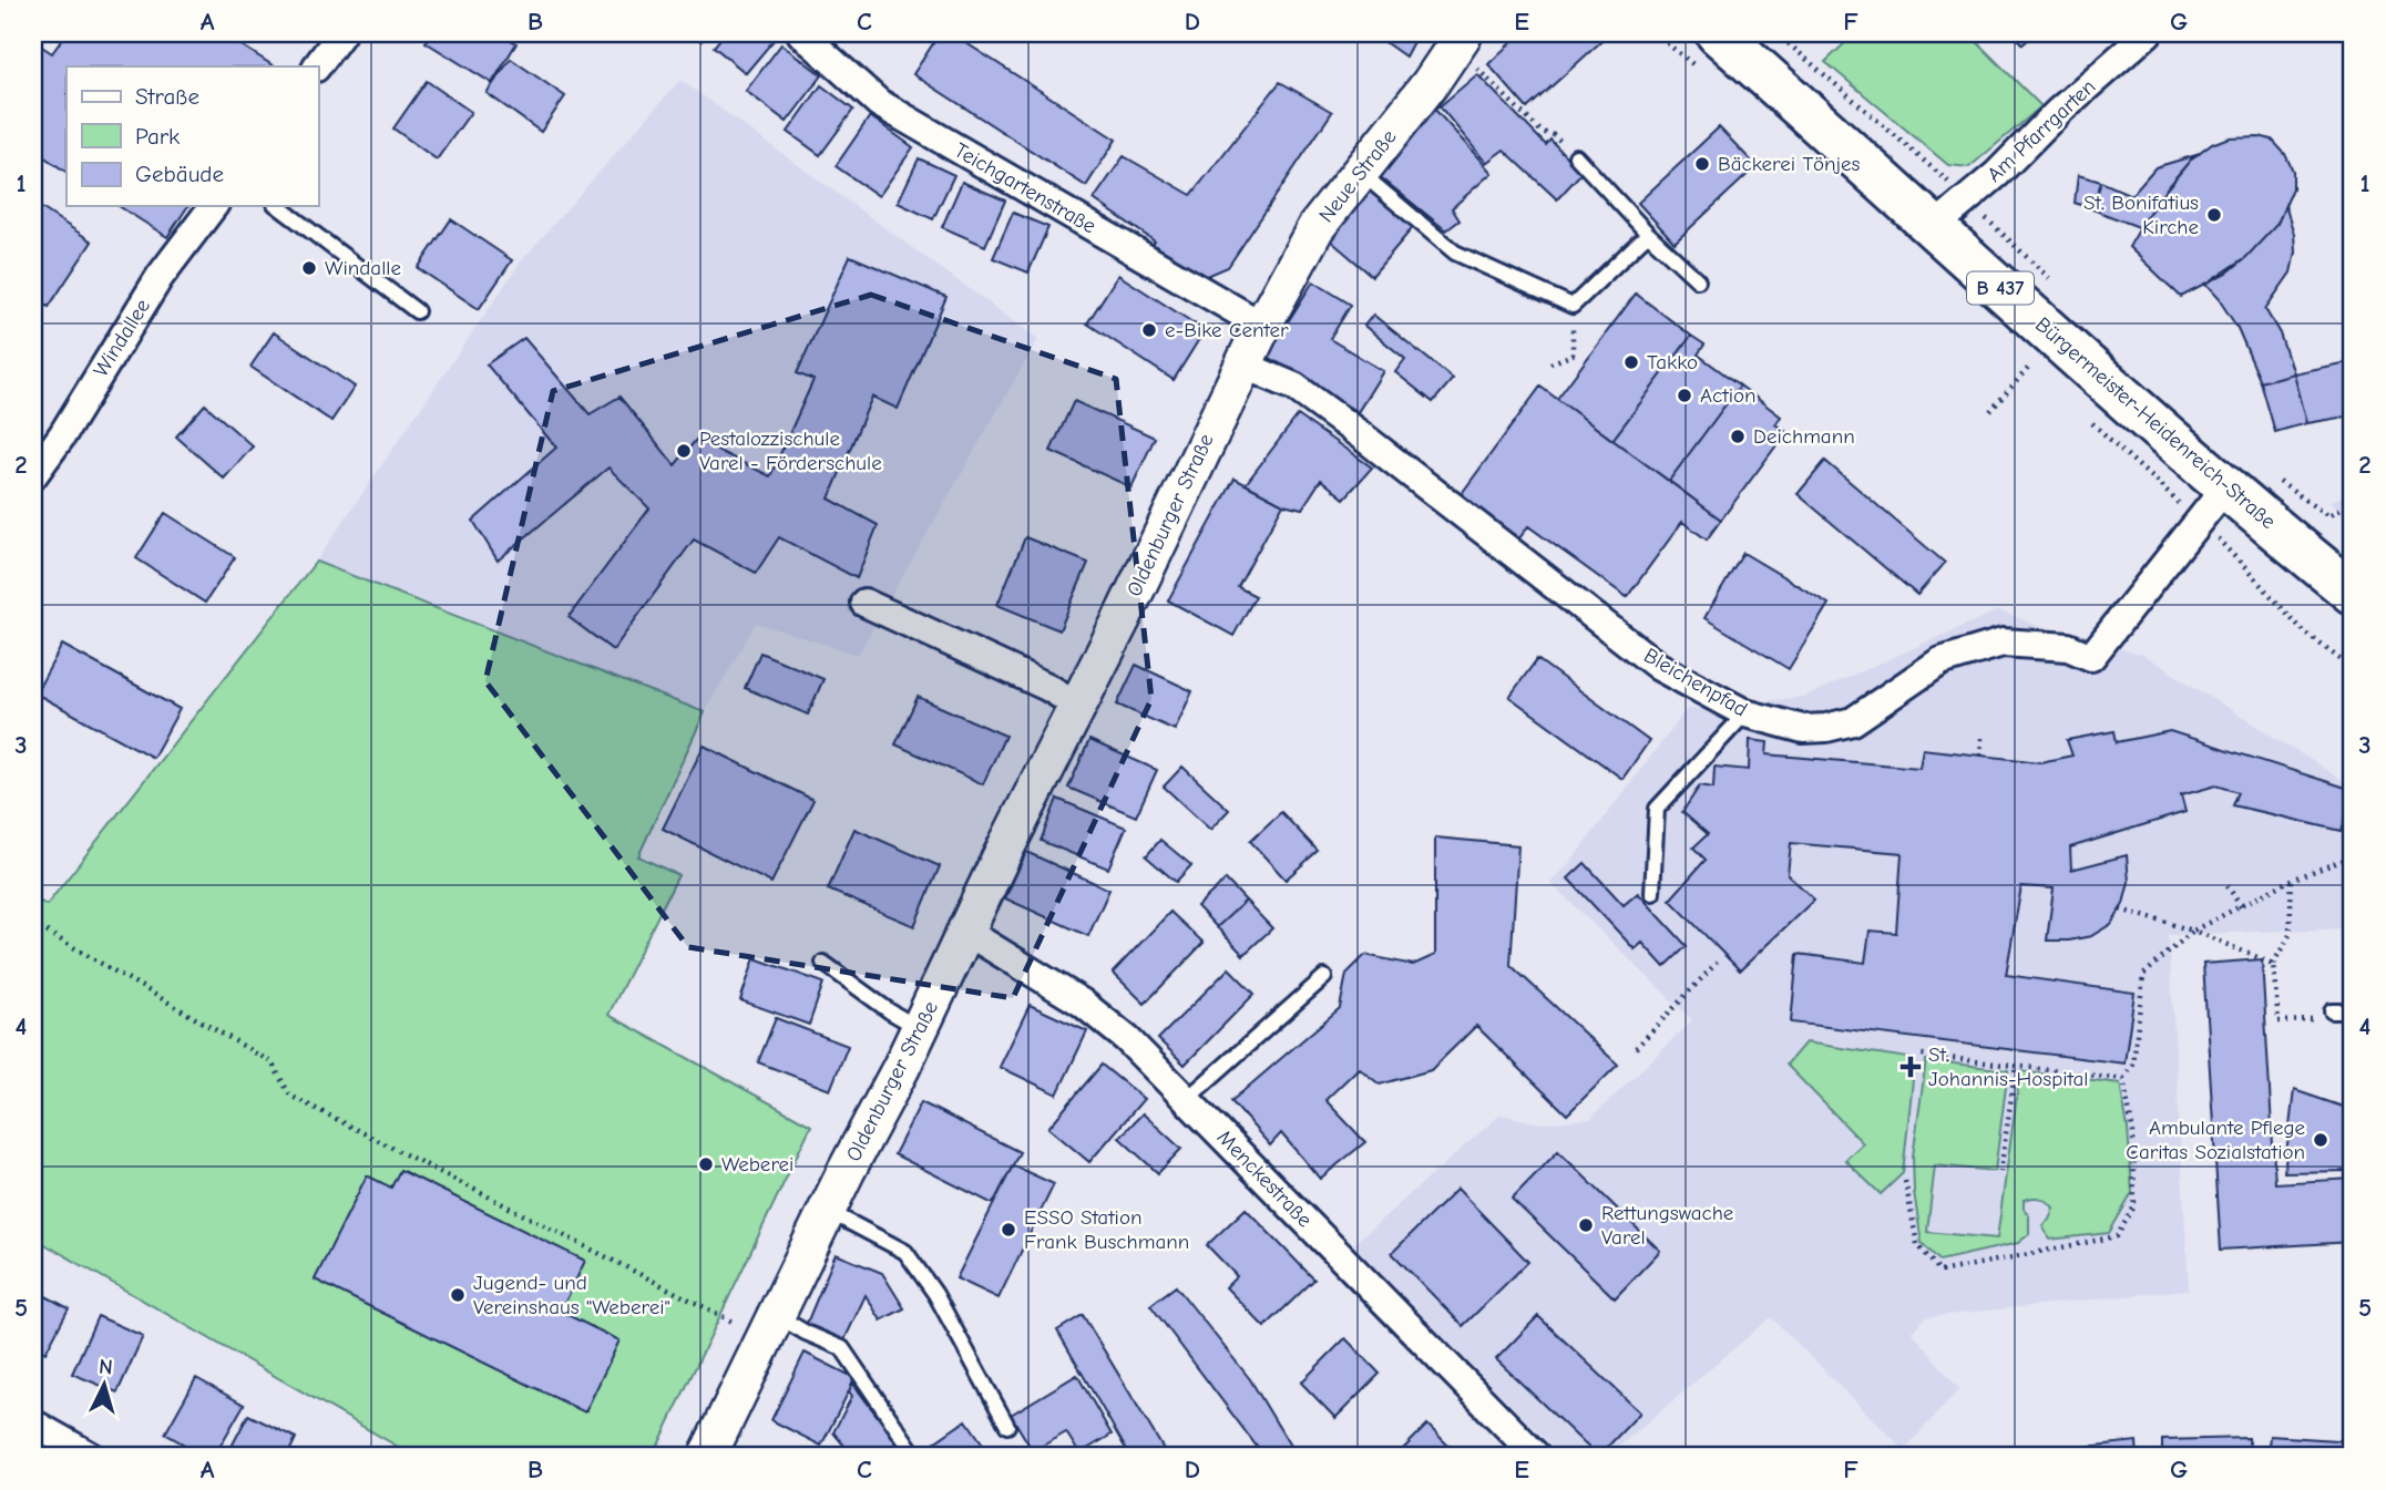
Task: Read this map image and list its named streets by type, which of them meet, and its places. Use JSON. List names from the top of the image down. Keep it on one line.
{"streets":{"main road":["Neue Straße","B 437","Bürgermeister-Heidenreich-Straße","Oldenburger Straße"],"street":["Am Pfarrgarten","Teichgartenstraße","Windallee","Bleichenpfad","Menckestraße"]},"crossings":[["Am Pfarrgarten","Bürgermeister-Heidenreich-Straße"],["Neue Straße","Teichgartenstraße"],["Neue Straße","Oldenburger Straße"],["Teichgartenstraße","Oldenburger Straße"],["Bürgermeister-Heidenreich-Straße","Bleichenpfad"],["Oldenburger Straße","Bleichenpfad"],["Oldenburger Straße","Menckestraße"]],"places":{"other":["Bäckerei Tönjes","St. Bonifatius Kirche","Windalle","e-Bike Center","Takko","Action","Deichmann","Pestalozzischule Varel - Förderschule","Ambulante Pflege Caritas Sozialstation","Weberei","Rettungswache Varel","ESSO Station Frank Buschmann","Jugend- und Vereinshaus \"Weberei\""],"health":["St. Johannis-Hospital"]},"legend":["Straße","Park","Gebäude"],"north":"top","grid":{"columns":["A","B","C","D","E","F","G"],"rows":["1","2","3","4","5"]}}
